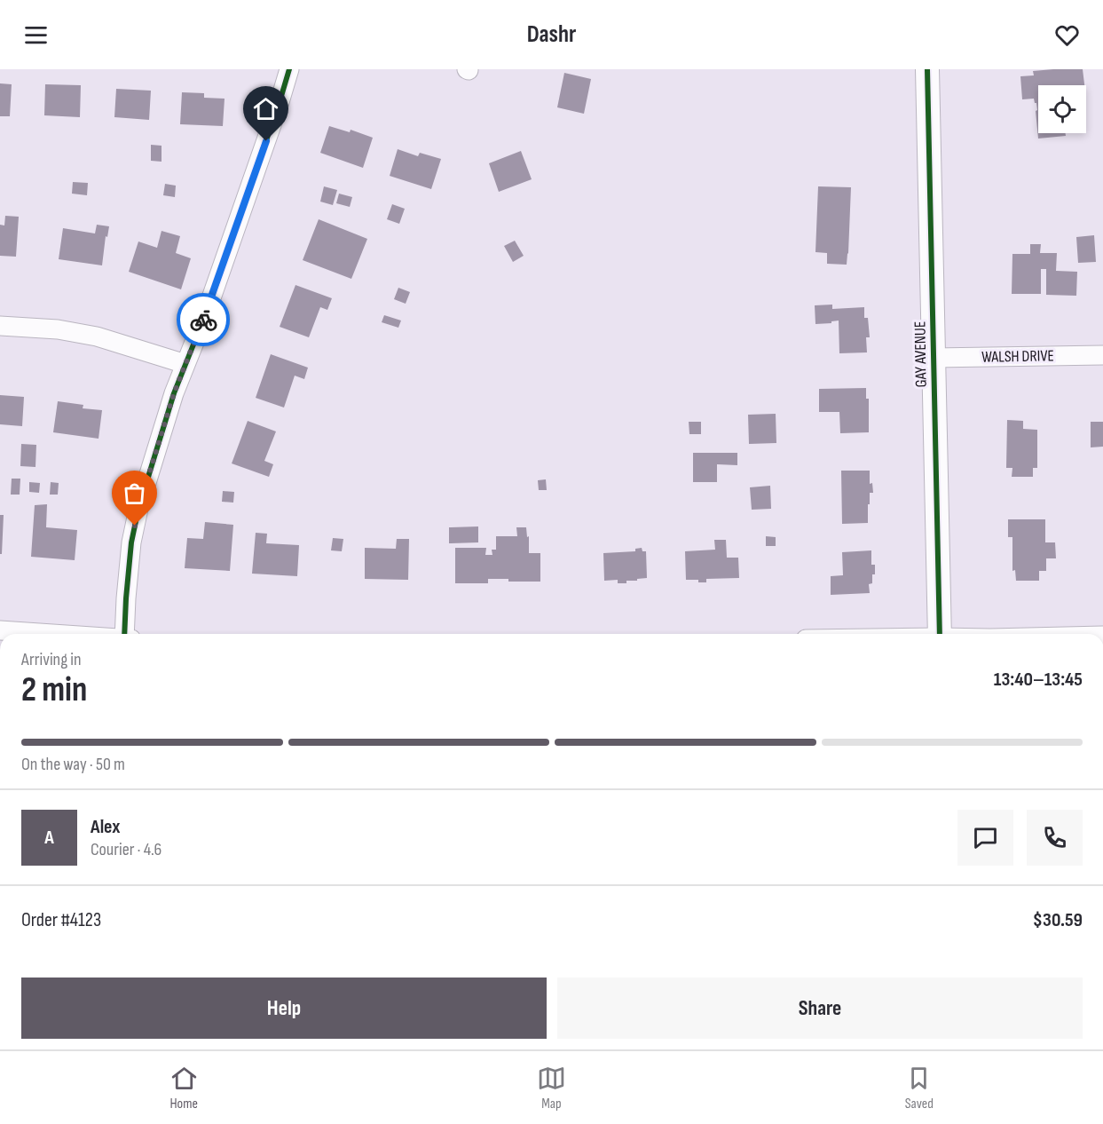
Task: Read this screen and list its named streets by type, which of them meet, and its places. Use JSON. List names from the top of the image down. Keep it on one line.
{"streets":{"street":["GAY AVENUE","WALSH DRIVE"]},"crossings":[["GAY AVENUE","WALSH DRIVE"]],"page":{"header":"Dashr","heading":["2 min","Arriving in","13:40–13:45"],"panel":["Alex","Courier · 4.6","Order #4123","$30.59"],"bar":"On the way · 50 m","round":"A","buttons":["Help","Share"],"tabs":["Home","Map","Saved"]}}
